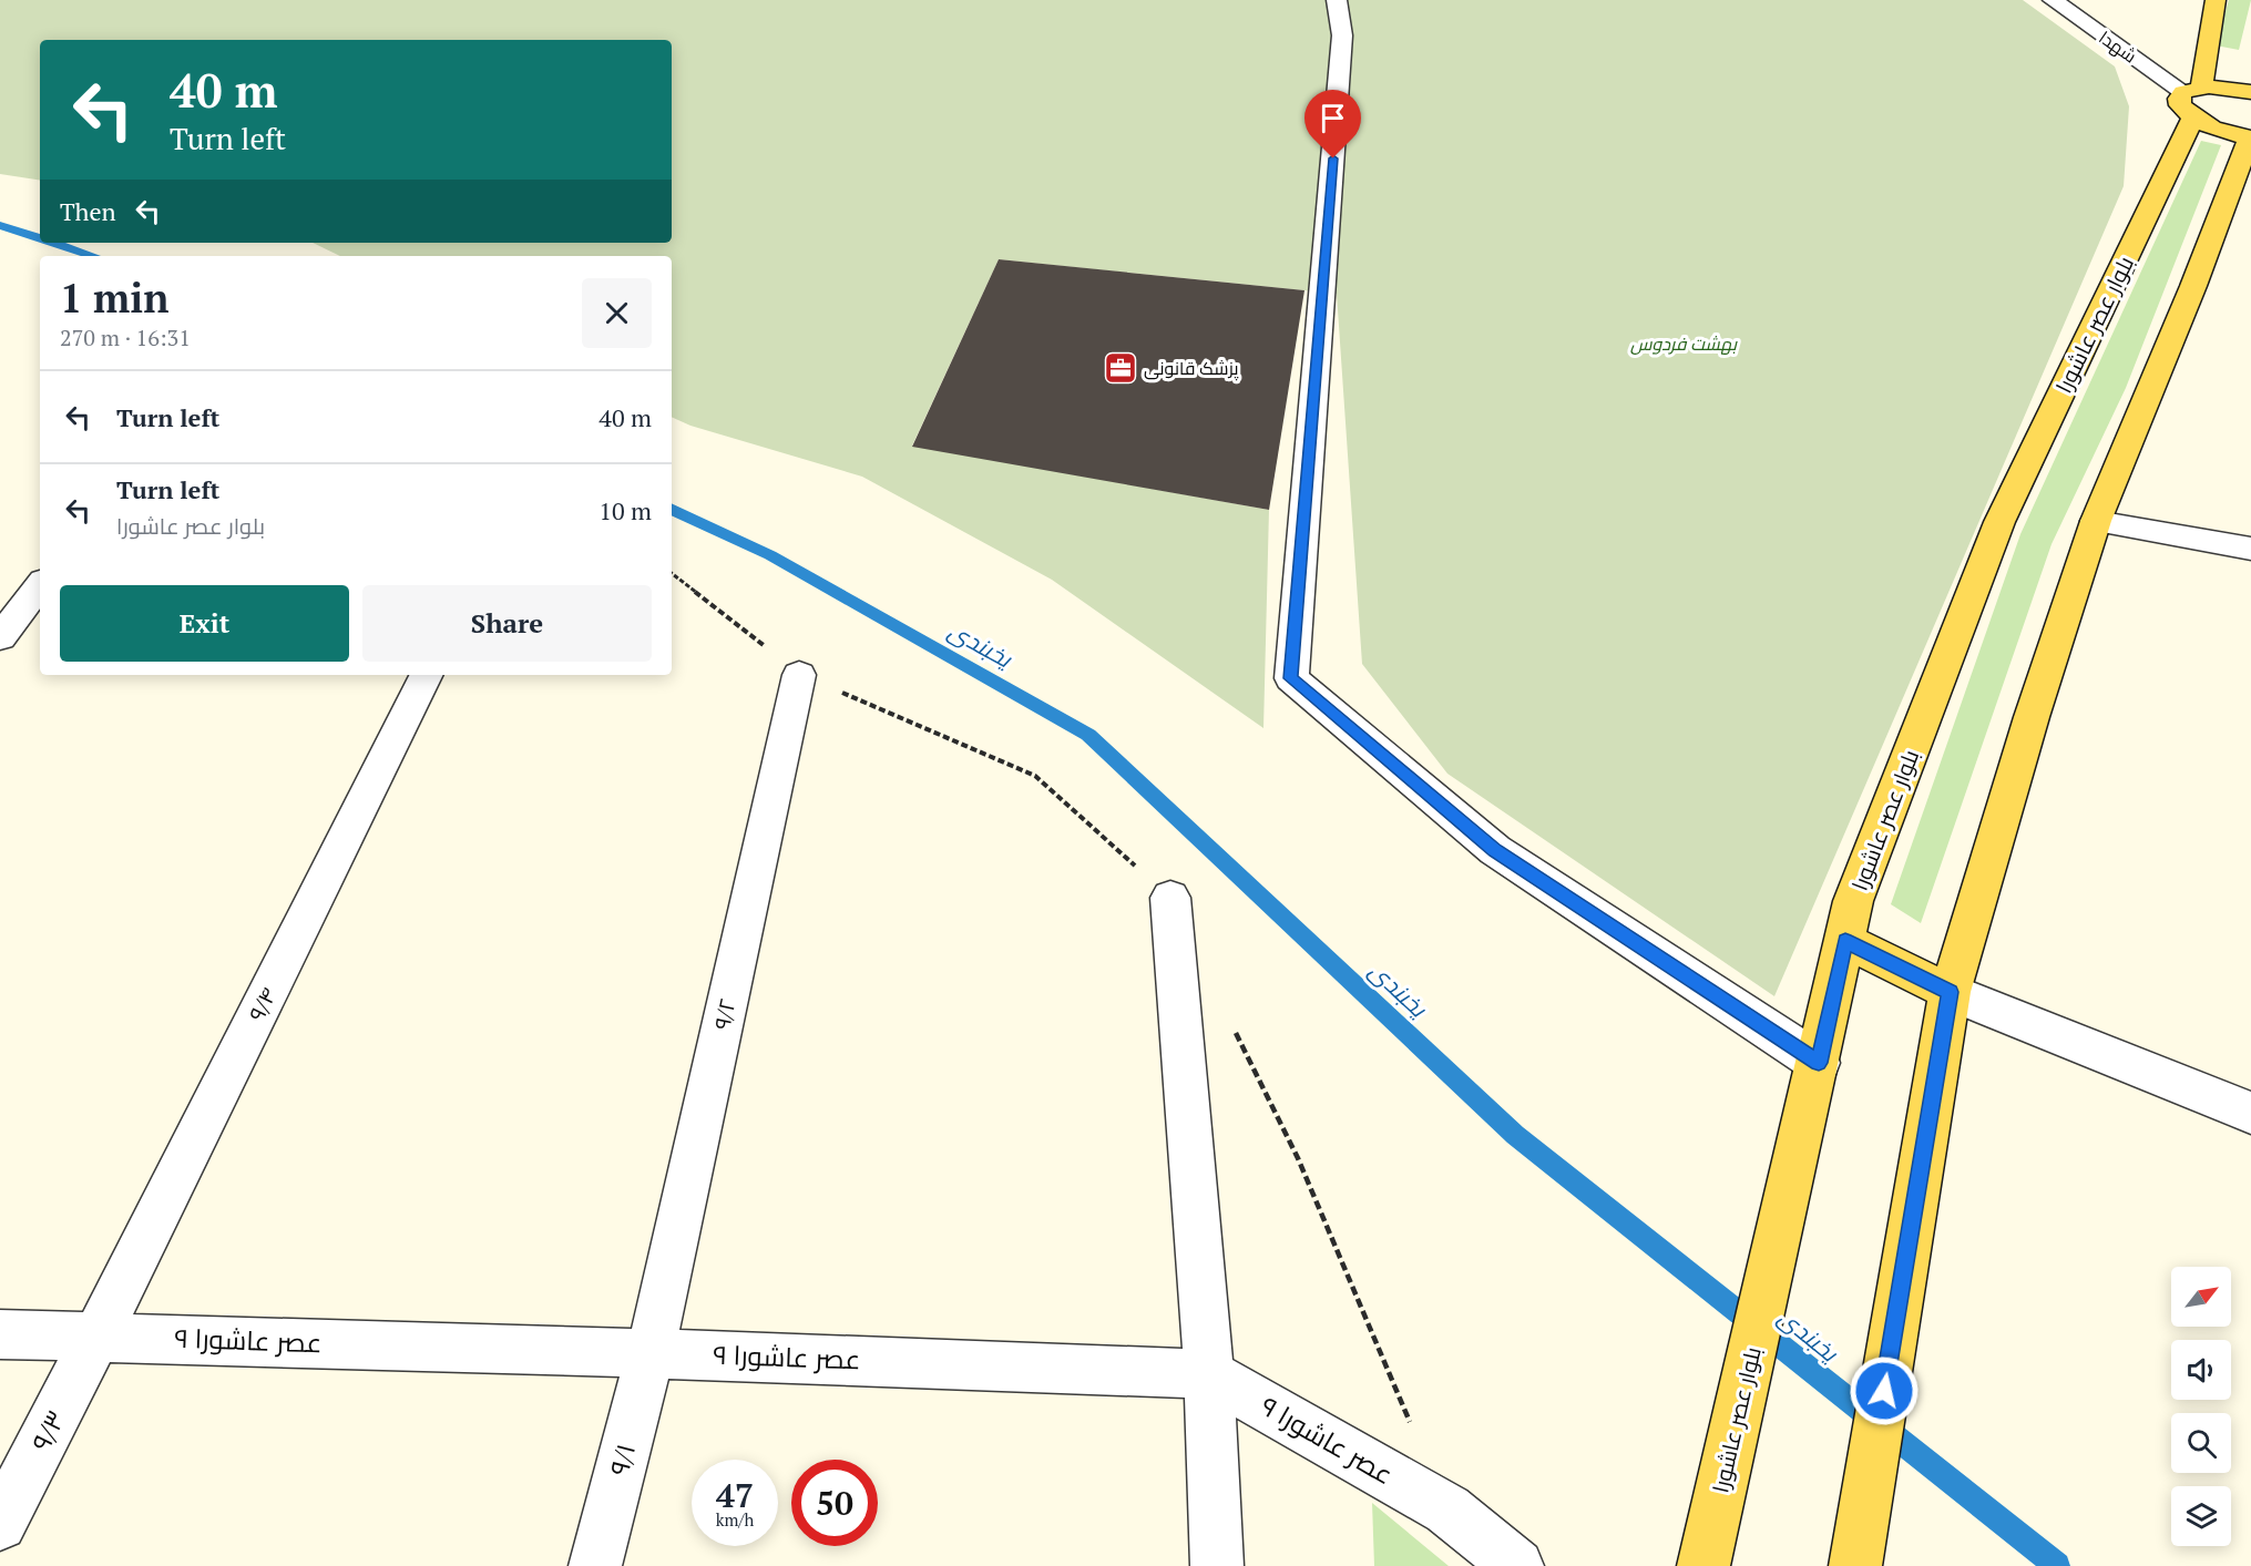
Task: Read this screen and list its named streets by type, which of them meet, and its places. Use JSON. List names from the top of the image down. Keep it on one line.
{"streets":{"main road":["بلوار عصر عاشورا"],"street":["شهدا","۹/۴","۹/۲","عصر عاشورا ۹","۹/۳","۹/۱"]},"crossings":[["شهدا","بلوار عصر عاشورا"],["۹/۴","عصر عاشورا ۹"],["۹/۴","۹/۳"],["۹/۲","عصر عاشورا ۹"],["۹/۲","۹/۱"],["عصر عاشورا ۹","۹/۳"],["عصر عاشورا ۹","۹/۱"]],"water":["یخبندی"],"parks":["بهشت فردوس"],"places":{"office":["پزشک قانونی"]},"north":"top right","page":{"turn":["40 m","Turn left"],"then":"Then","heading":["1 min","270 m · 16:31"],"list":[{"name":"Turn left","value":"40 m"},{"name":"Turn left","note":"بلوار عصر عاشورا","value":"10 m"}],"buttons":["Exit","Share"],"speed":"47 km/h","limit":"50"}}
